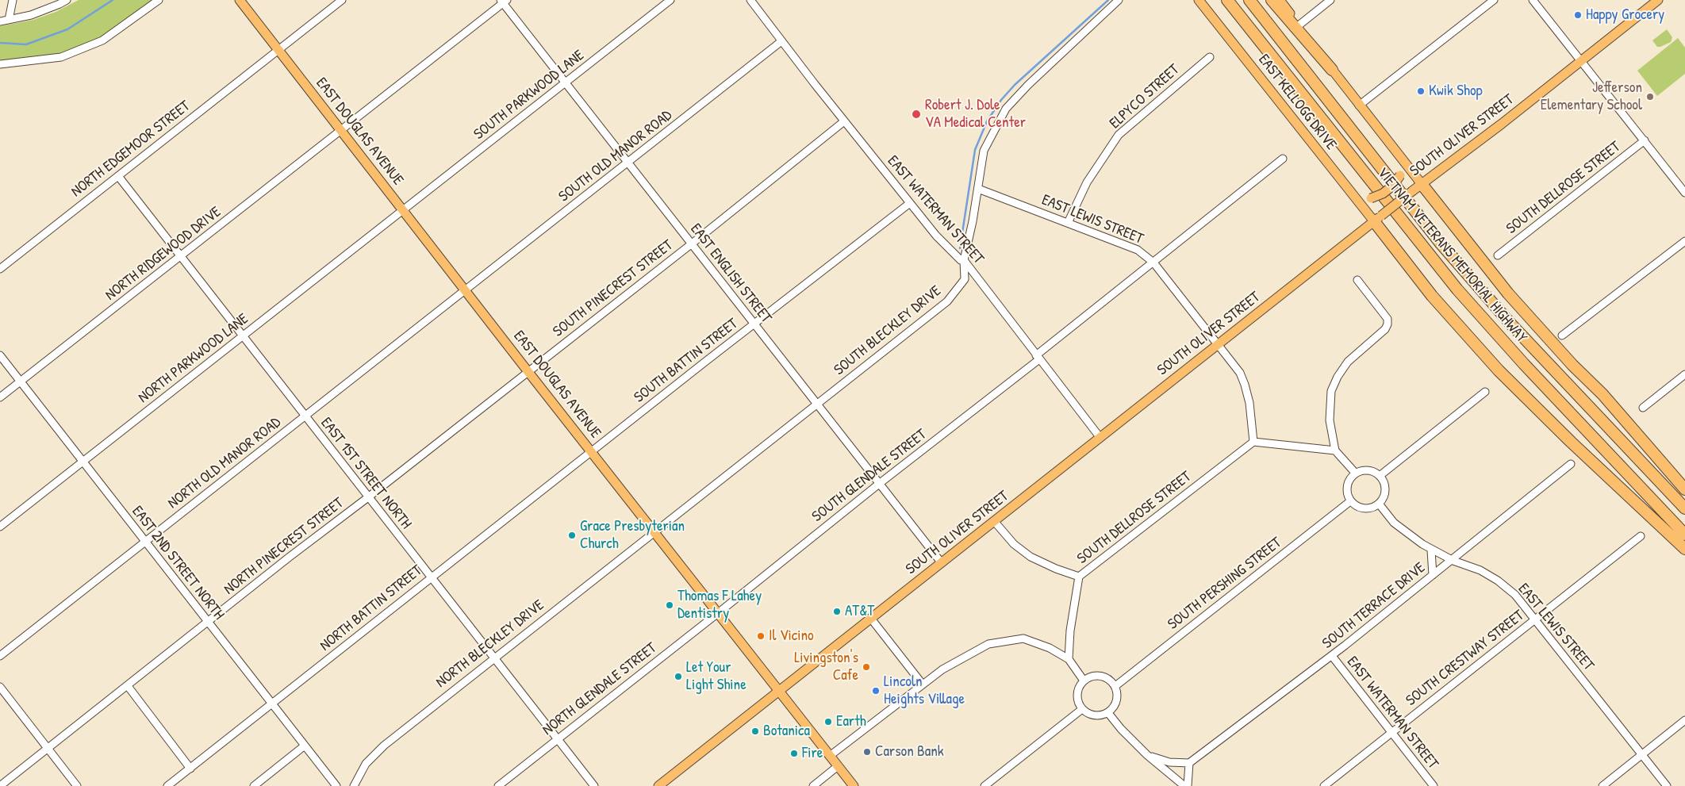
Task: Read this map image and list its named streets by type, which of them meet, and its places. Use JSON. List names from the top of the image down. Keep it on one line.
{"streets":{"highway":["VIETNAM VETERANS MEMORIAL HIGHWAY"],"main road":["EAST KELLOGG DRIVE","EAST DOUGLAS AVENUE","SOUTH OLIVER STREET"],"street":["SOUTH PARKWOOD LANE","ELPYCO STREET","NORTH EDGEMOOR STREET","SOUTH OLD MANOR ROAD","SOUTH DELLROSE STREET","EAST WATERMAN STREET","EAST LEWIS STREET","NORTH RIDGEWOOD DRIVE","EAST ENGLISH STREET","SOUTH PINECREST STREET","SOUTH BLECKLEY DRIVE","NORTH PARKWOOD LANE","SOUTH BATTIN STREET","NORTH OLD MANOR ROAD","EAST 1ST STREET NORTH","SOUTH GLENDALE STREET","NORTH PINECREST STREET","EAST 2ND STREET NORTH","SOUTH PERSHING STREET","SOUTH TERRACE DRIVE","NORTH BATTIN STREET","NORTH BLECKLEY DRIVE","SOUTH CRESTWAY STREET","NORTH GLENDALE STREET"]},"crossings":[["SOUTH PARKWOOD LANE","EAST DOUGLAS AVENUE"],["SOUTH PARKWOOD LANE","EAST ENGLISH STREET"],["SOUTH PARKWOOD LANE","NORTH PARKWOOD LANE"],["ELPYCO STREET","EAST LEWIS STREET"],["EAST KELLOGG DRIVE","SOUTH OLIVER STREET"],["EAST DOUGLAS AVENUE","SOUTH OLIVER STREET"],["EAST DOUGLAS AVENUE","NORTH EDGEMOOR STREET"],["EAST DOUGLAS AVENUE","SOUTH OLD MANOR ROAD"],["EAST DOUGLAS AVENUE","NORTH RIDGEWOOD DRIVE"],["EAST DOUGLAS AVENUE","SOUTH PINECREST STREET"],["EAST DOUGLAS AVENUE","SOUTH BLECKLEY DRIVE"],["EAST DOUGLAS AVENUE","NORTH PARKWOOD LANE"],["EAST DOUGLAS AVENUE","SOUTH BATTIN STREET"],["EAST DOUGLAS AVENUE","NORTH OLD MANOR ROAD"],["EAST DOUGLAS AVENUE","SOUTH GLENDALE STREET"],["EAST DOUGLAS AVENUE","NORTH PINECREST STREET"],["EAST DOUGLAS AVENUE","NORTH BATTIN STREET"],["EAST DOUGLAS AVENUE","NORTH BLECKLEY DRIVE"],["EAST DOUGLAS AVENUE","NORTH GLENDALE STREET"],["SOUTH OLIVER STREET","EAST WATERMAN STREET"],["SOUTH OLIVER STREET","EAST LEWIS STREET"],["SOUTH OLIVER STREET","EAST ENGLISH STREET"],["NORTH EDGEMOOR STREET","EAST 1ST STREET NORTH"],["SOUTH OLD MANOR ROAD","EAST WATERMAN STREET"],["SOUTH OLD MANOR ROAD","EAST ENGLISH STREET"],["SOUTH OLD MANOR ROAD","NORTH OLD MANOR ROAD"],["SOUTH DELLROSE STREET","EAST LEWIS STREET"],["EAST WATERMAN STREET","SOUTH PINECREST STREET"],["EAST WATERMAN STREET","SOUTH BLECKLEY DRIVE"],["EAST WATERMAN STREET","SOUTH BATTIN STREET"],["EAST WATERMAN STREET","SOUTH GLENDALE STREET"],["EAST WATERMAN STREET","SOUTH TERRACE DRIVE"],["EAST WATERMAN STREET","SOUTH CRESTWAY STREET"],["EAST LEWIS STREET","SOUTH BLECKLEY DRIVE"],["EAST LEWIS STREET","SOUTH GLENDALE STREET"],["EAST LEWIS STREET","SOUTH PERSHING STREET"],["EAST LEWIS STREET","SOUTH TERRACE DRIVE"],["EAST LEWIS STREET","SOUTH CRESTWAY STREET"],["NORTH RIDGEWOOD DRIVE","EAST ENGLISH STREET"],["NORTH RIDGEWOOD DRIVE","EAST 1ST STREET NORTH"],["NORTH RIDGEWOOD DRIVE","EAST 2ND STREET NORTH"],["EAST ENGLISH STREET","SOUTH PINECREST STREET"],["EAST ENGLISH STREET","SOUTH BLECKLEY DRIVE"],["EAST ENGLISH STREET","SOUTH BATTIN STREET"],["EAST ENGLISH STREET","SOUTH GLENDALE STREET"],["SOUTH PINECREST STREET","NORTH PINECREST STREET"],["SOUTH BLECKLEY DRIVE","NORTH BLECKLEY DRIVE"],["NORTH PARKWOOD LANE","EAST 1ST STREET NORTH"],["NORTH PARKWOOD LANE","EAST 2ND STREET NORTH"],["SOUTH BATTIN STREET","NORTH BATTIN STREET"],["NORTH OLD MANOR ROAD","EAST 1ST STREET NORTH"],["NORTH OLD MANOR ROAD","EAST 2ND STREET NORTH"],["EAST 1ST STREET NORTH","NORTH PINECREST STREET"],["EAST 1ST STREET NORTH","NORTH BATTIN STREET"],["EAST 1ST STREET NORTH","NORTH BLECKLEY DRIVE"],["EAST 1ST STREET NORTH","NORTH GLENDALE STREET"],["SOUTH GLENDALE STREET","NORTH GLENDALE STREET"],["NORTH PINECREST STREET","EAST 2ND STREET NORTH"],["EAST 2ND STREET NORTH","NORTH BATTIN STREET"]],"places":["Happy Grocery","Kwik Shop","Jefferson Elementary School","Robert J. Dole VA Medical Center","Grace Presbyterian Church","Thomas F Lahey Dentistry","AT&T","Il Vicino","Livingston's Cafe","Let Your Light Shine","Lincoln Heights Village","Earth","Botanica","Carson Bank","Fire"]}
